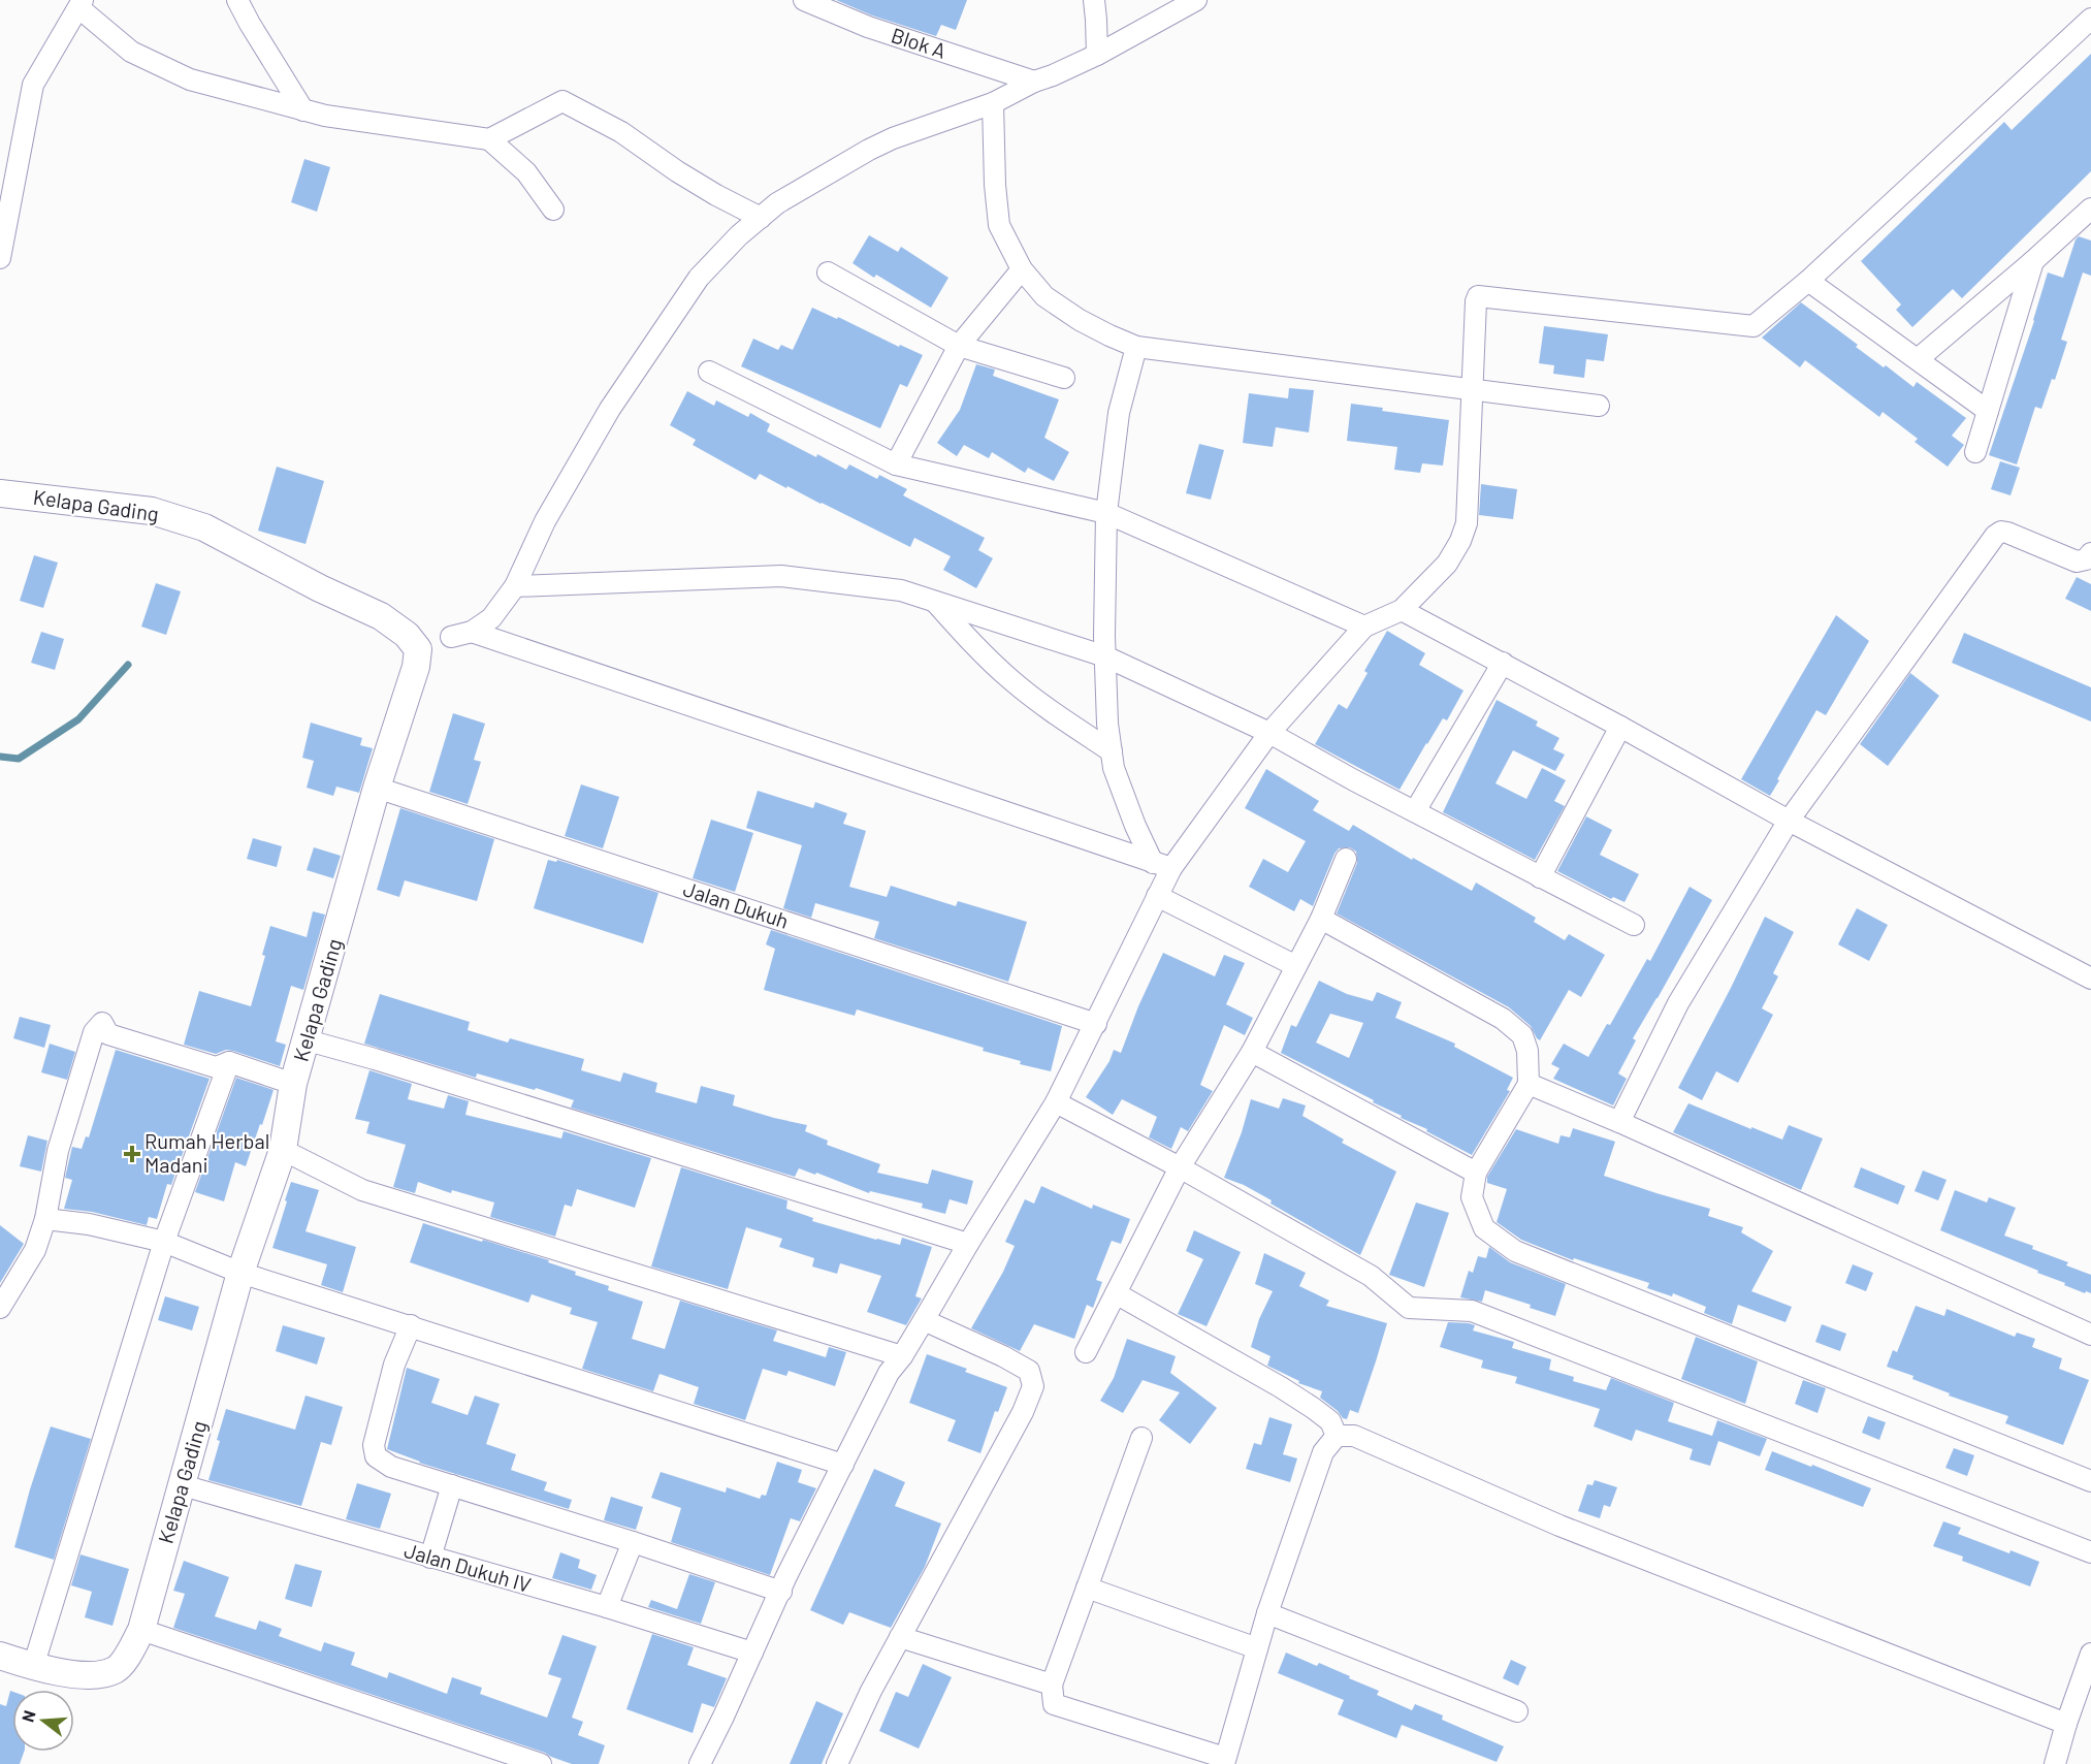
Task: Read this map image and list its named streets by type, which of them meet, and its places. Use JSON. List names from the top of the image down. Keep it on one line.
{"streets":{"street":["Blok A","Kelapa Gading","Jalan Dukuh","Jalan Dukuh IV"]},"crossings":[["Kelapa Gading","Jalan Dukuh"],["Kelapa Gading","Jalan Dukuh IV"]],"places":{"health":["Rumah Herbal Madani"]},"north":"left"}
